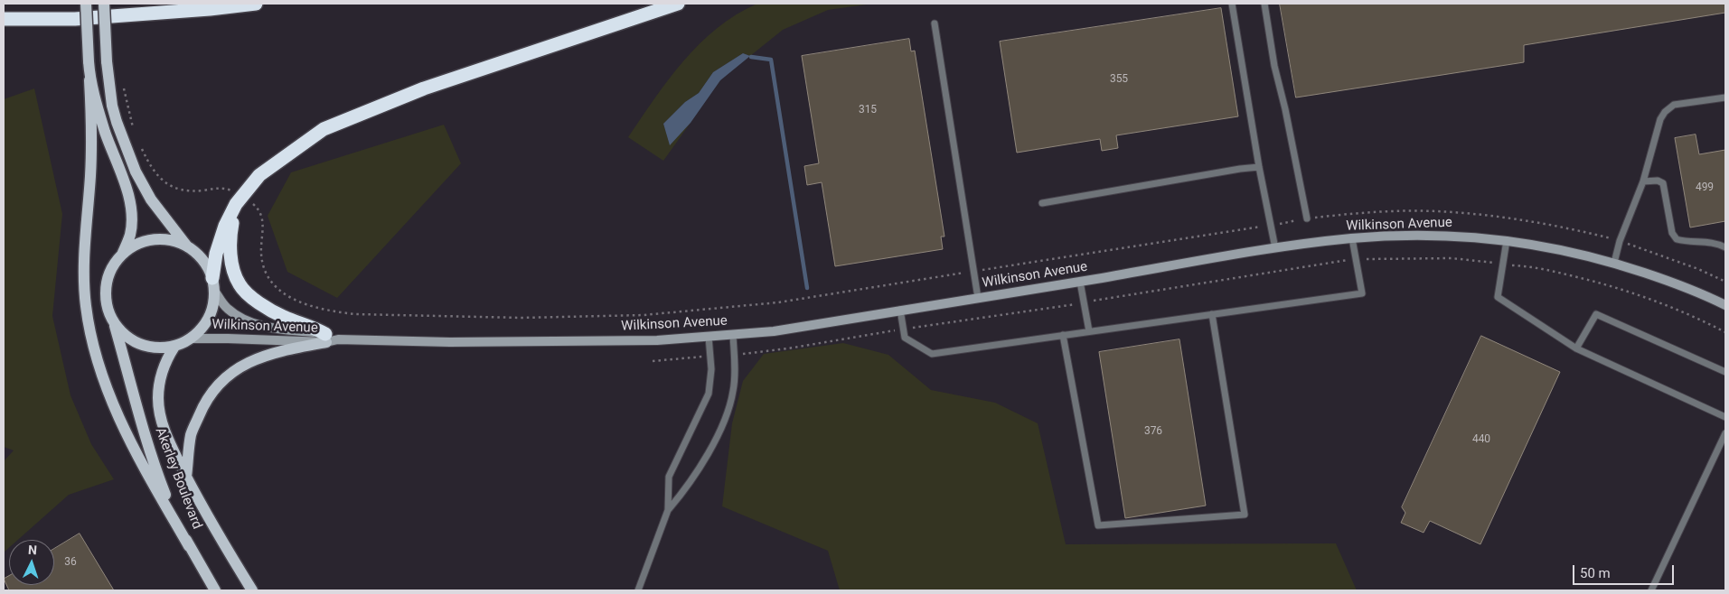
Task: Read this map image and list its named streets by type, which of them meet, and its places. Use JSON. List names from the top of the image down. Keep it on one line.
{"streets":{"main road":["Akerley Boulevard"],"street":["Wilkinson Avenue"]},"crossings":[["Wilkinson Avenue","Akerley Boulevard"]],"house_numbers":["355","315","499","376","440","36"],"scale_bar":"50 m","north":"top"}
